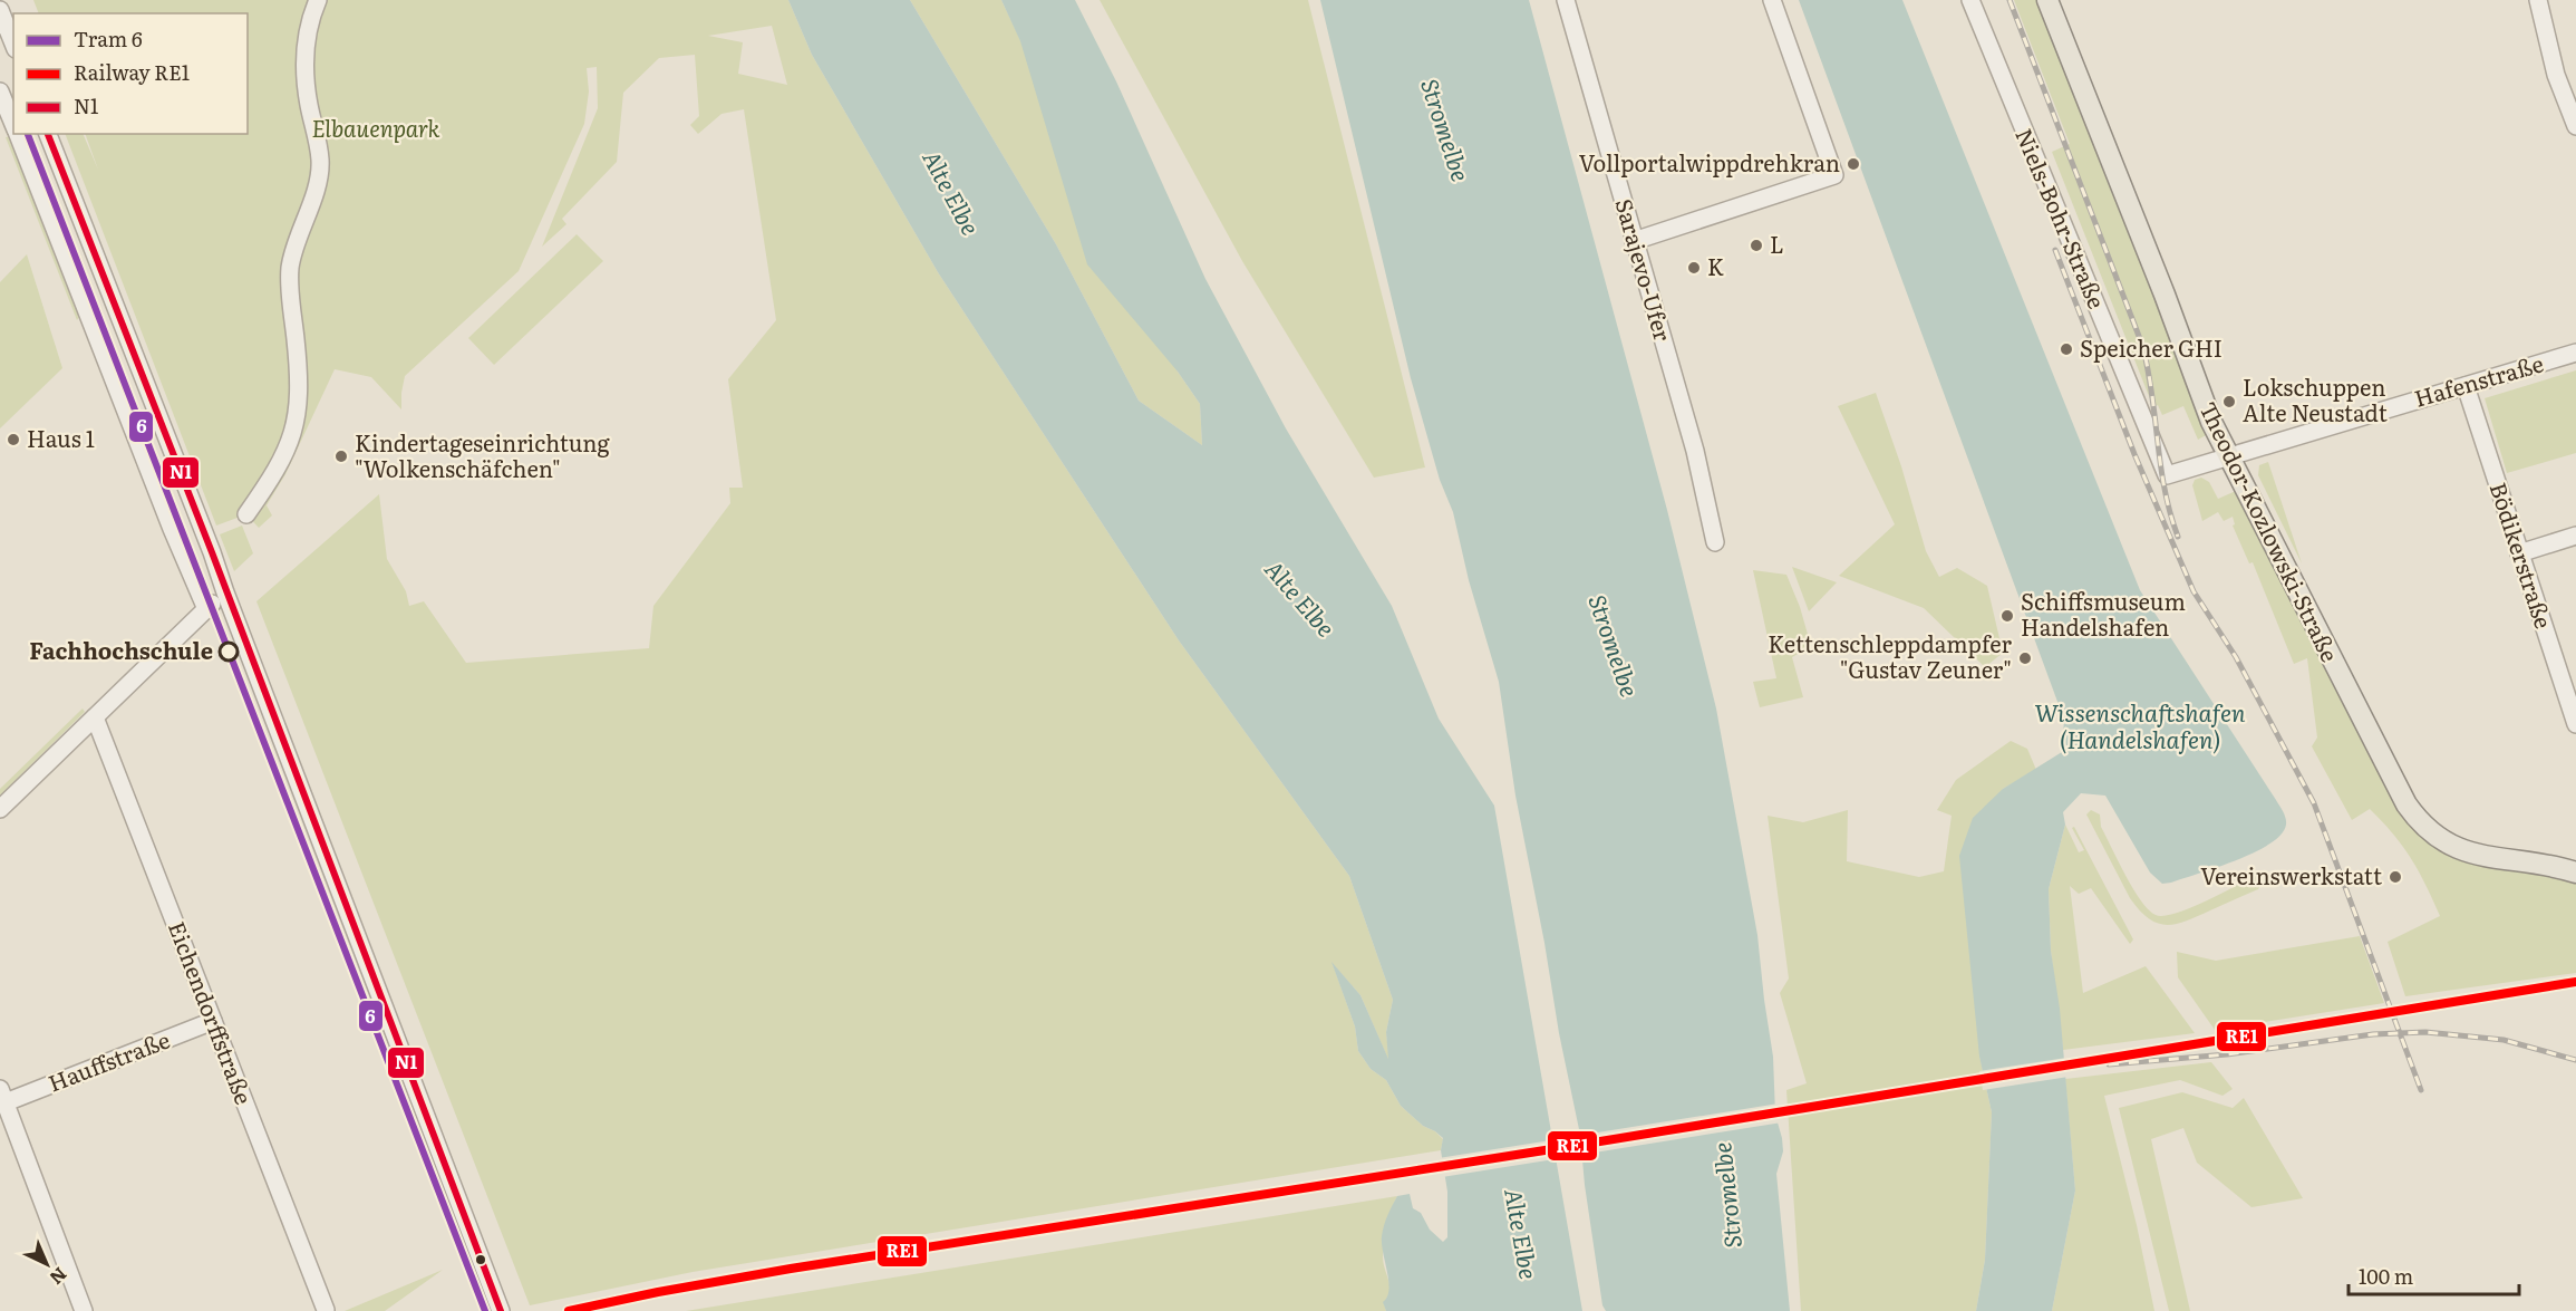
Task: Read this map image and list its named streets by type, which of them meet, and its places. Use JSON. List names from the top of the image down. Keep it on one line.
{"streets":{"main road":["Theodor-Kozlowski-Straße"],"street":["Niels-Bohr-Straße","Sarajevo-Ufer","Hafenstraße","Bödikerstraße","Eichendorffstraße","Hauffstraße"]},"crossings":[["Niels-Bohr-Straße","Hafenstraße"],["Hafenstraße","Theodor-Kozlowski-Straße"],["Hafenstraße","Bödikerstraße"],["Eichendorffstraße","Hauffstraße"]],"water":["Stromelbe","Alte Elbe","Wissenschaftshafen (Handelshafen)"],"parks":["Elbauenpark"],"places":["Vollportalwippdrehkran","L","K","Speicher GHI","Lokschuppen Alte Neustadt","Haus 1","Kindertageseinrichtung \"Wolkenschäfchen\"","Schiffsmuseum Handelshafen","Fachhochschule","Kettenschleppdampfer \"Gustav Zeuner\"","Vereinswerkstatt"],"lines":["tram line 6","transit line N1","rail line RE1"],"legend":["Tram 6","Railway RE1","N1"],"scale_bar":"100 m","north":"bottom right"}
